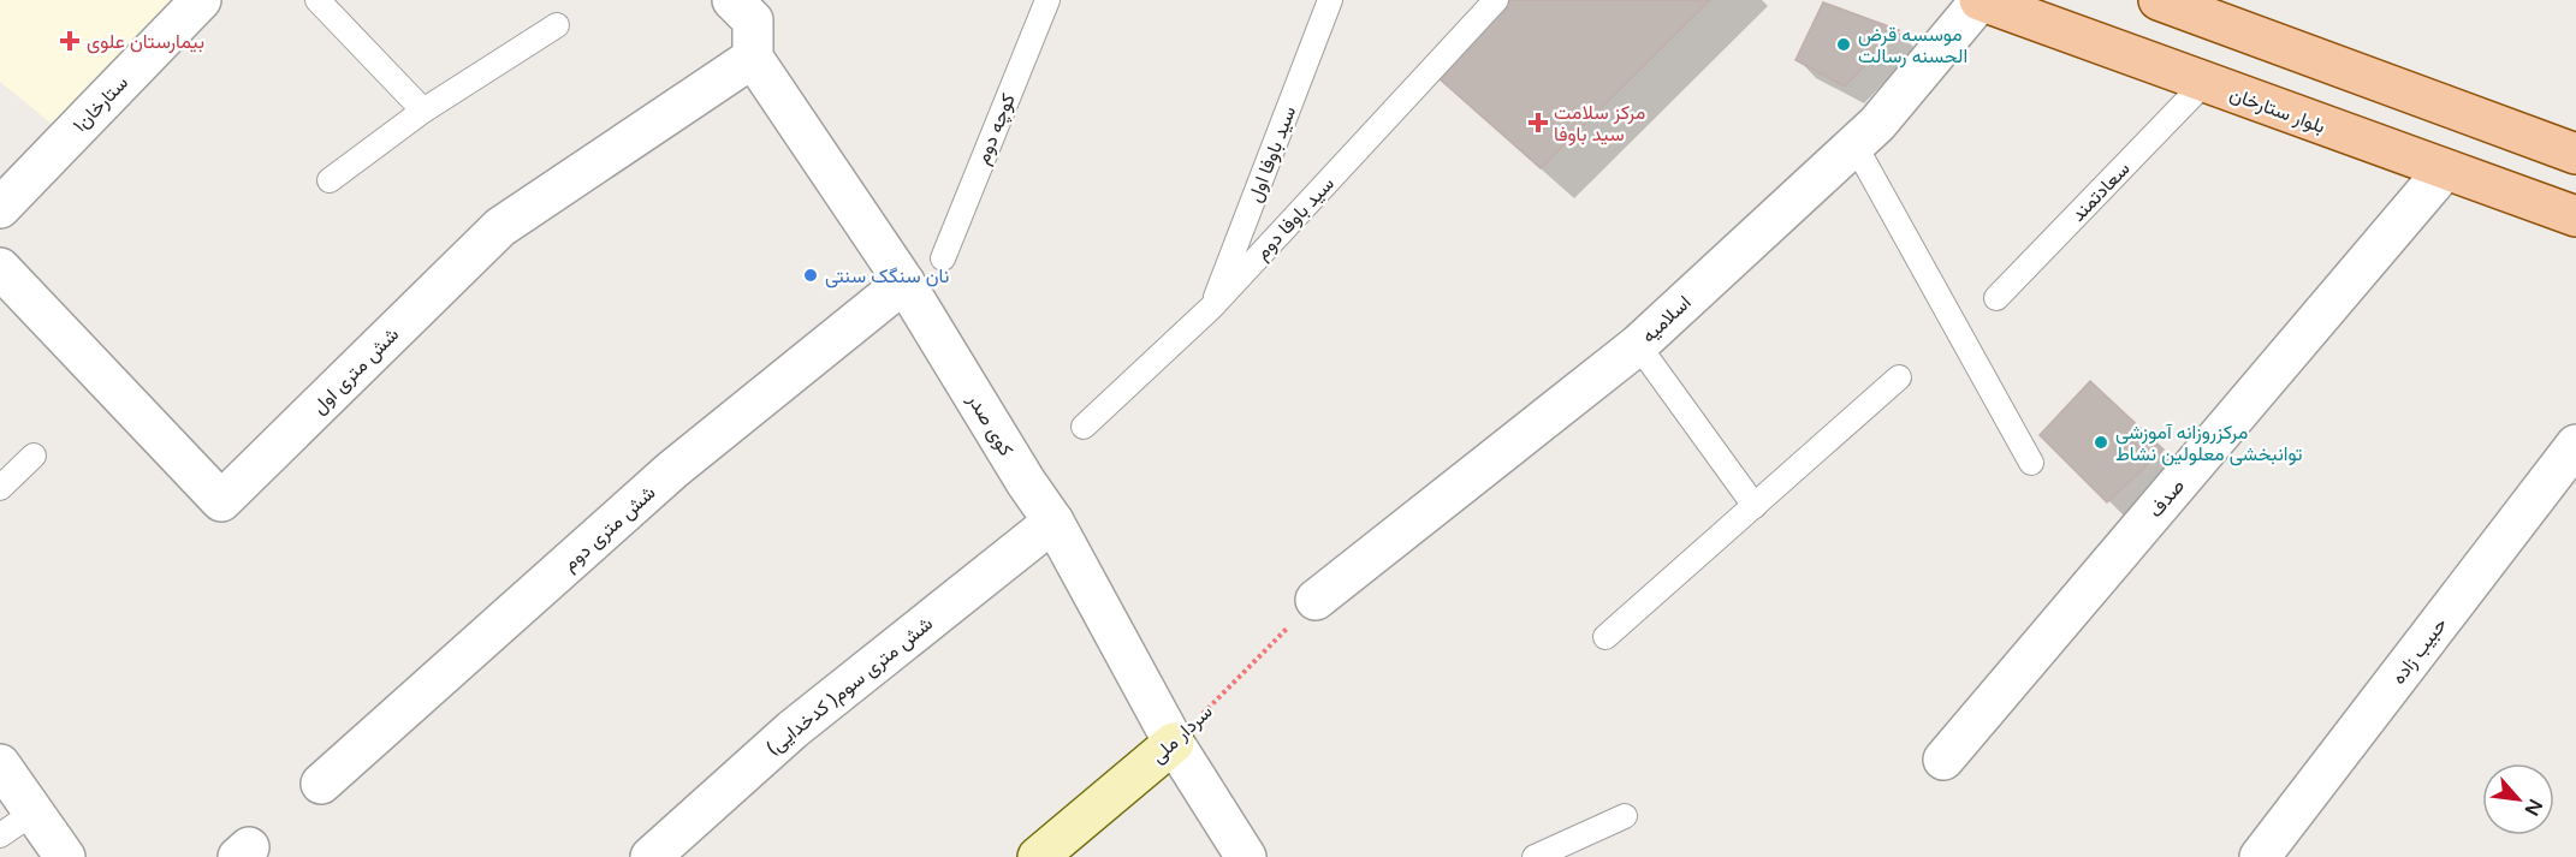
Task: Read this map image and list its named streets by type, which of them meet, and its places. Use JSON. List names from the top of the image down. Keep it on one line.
{"streets":{"main road":["بلوار ستارخان"],"street":["ستارخان۱","اسلامیه","شش متری اول","کوی صدر","صدف","شش متری دوم","حبیب زاده","(کدخدایی )شش متری سوم","سردار ملی"],"lane":["کوچه دوم","سید باوفا اول","سعادتمند","سید باوفا دوم"]},"crossings":[["بلوار ستارخان","سعادتمند"],["بلوار ستارخان","اسلامیه"],["بلوار ستارخان","صدف"],["سید باوفا اول","سید باوفا دوم"],["اسلامیه","سردار ملی"],["شش متری اول","کوی صدر"],["کوی صدر","شش متری دوم"],["کوی صدر","(کدخدایی )شش متری سوم"],["کوی صدر","سردار ملی"]],"places":{"health":["بیمارستان علوی","مرکز سلامت سید باوفا"],"other":["موسسه قرض الحسنه رسالت","نان سنگک سنتی","مرکزروزانه آموزشی توانبخشی معلولین نشاط"]},"north":"bottom right"}
